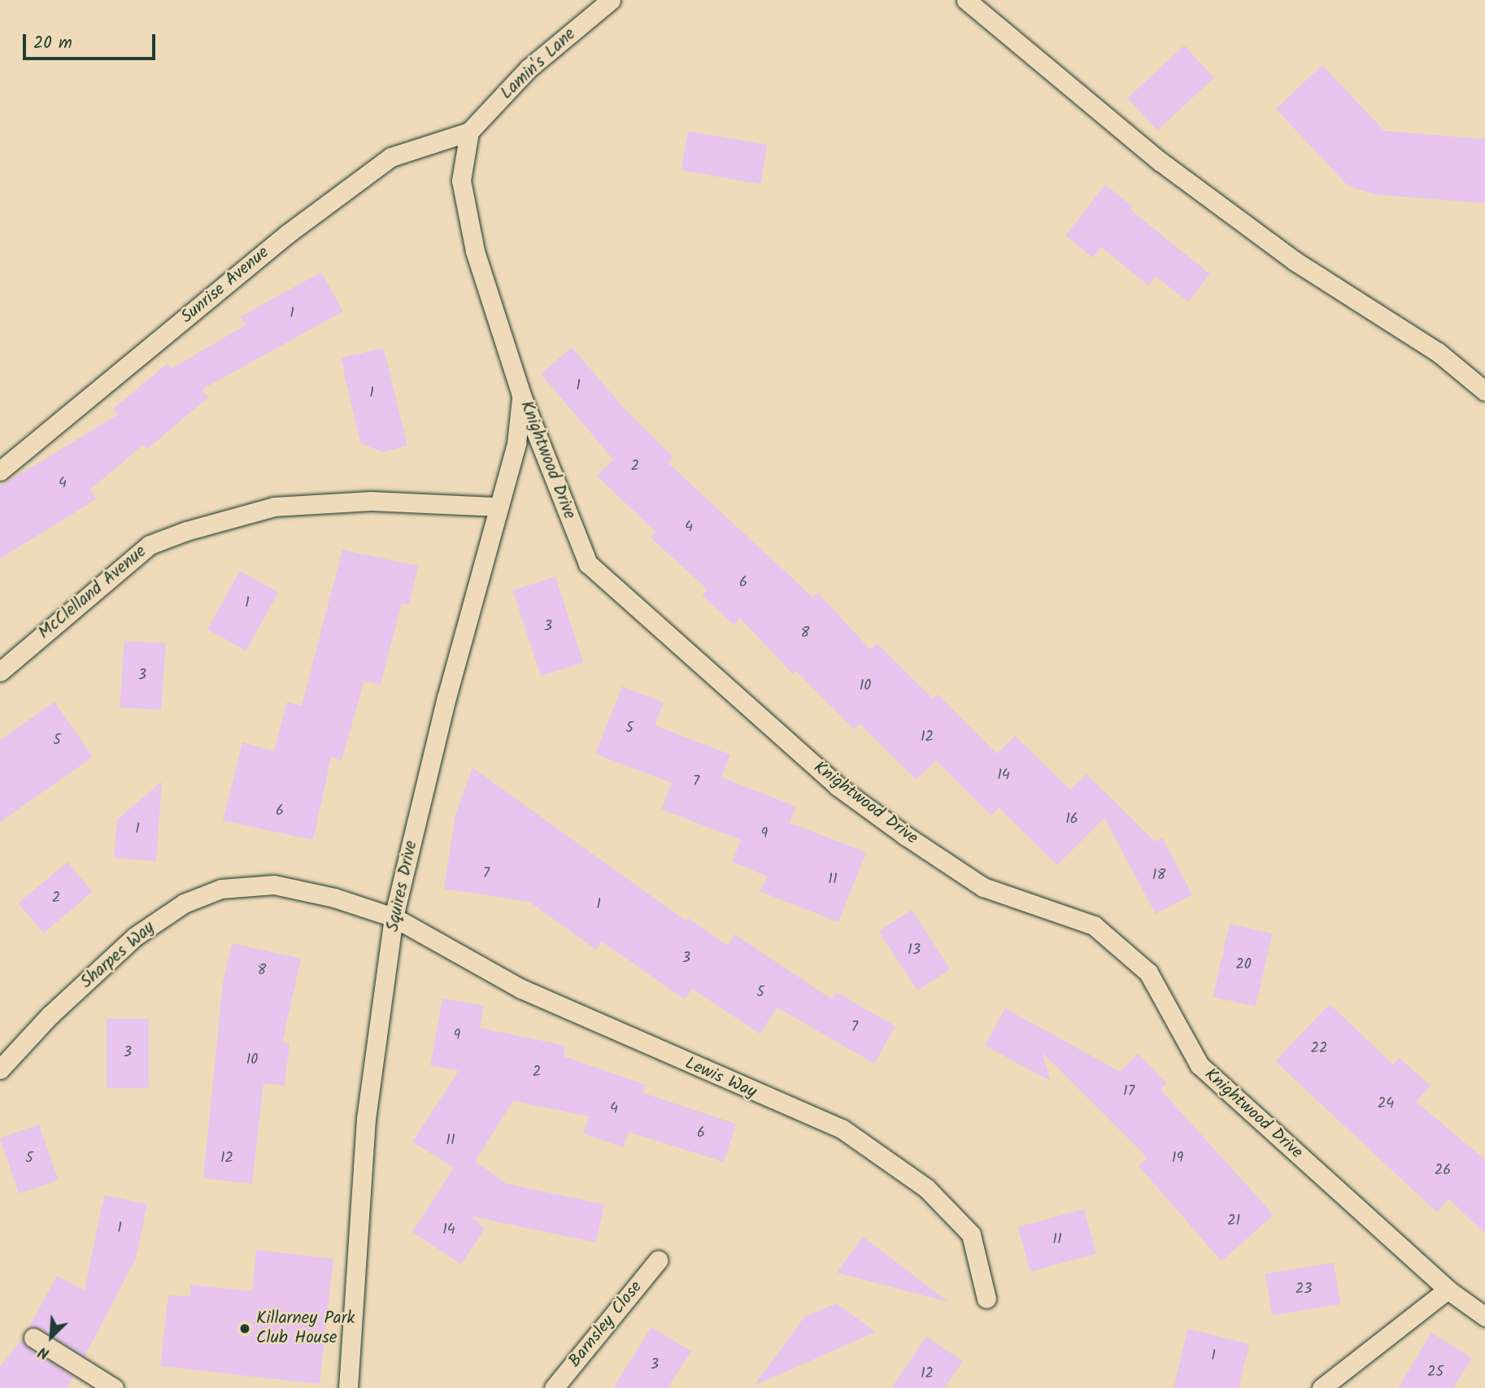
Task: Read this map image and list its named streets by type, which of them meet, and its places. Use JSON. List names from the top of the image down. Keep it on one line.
{"streets":{"lane":["Lamin's Lane","Sunrise Avenue","Knightwood Drive","McClelland Avenue","Squires Drive","Sharpes Way","Lewis Way","Barnsley Close"]},"crossings":[["Lamin's Lane","Sunrise Avenue"],["Lamin's Lane","Knightwood Drive"],["Sunrise Avenue","Knightwood Drive"],["Knightwood Drive","Squires Drive"],["McClelland Avenue","Squires Drive"],["Squires Drive","Sharpes Way"],["Squires Drive","Lewis Way"],["Sharpes Way","Lewis Way"]],"places":["Killarney Park Club House"],"house_numbers":["1","1","1","2","4","4","6","1","3","8","3","10","5","12","5","14","7","6","16","1","9","7","18","11","2","1","13","3","20","8","5","7","9","22","3","10","2","17","24","4","6","11","5","12","19","26","21","1","14","11","23","1","3","25","12"],"scale_bar":"20 m","north":"bottom left"}
